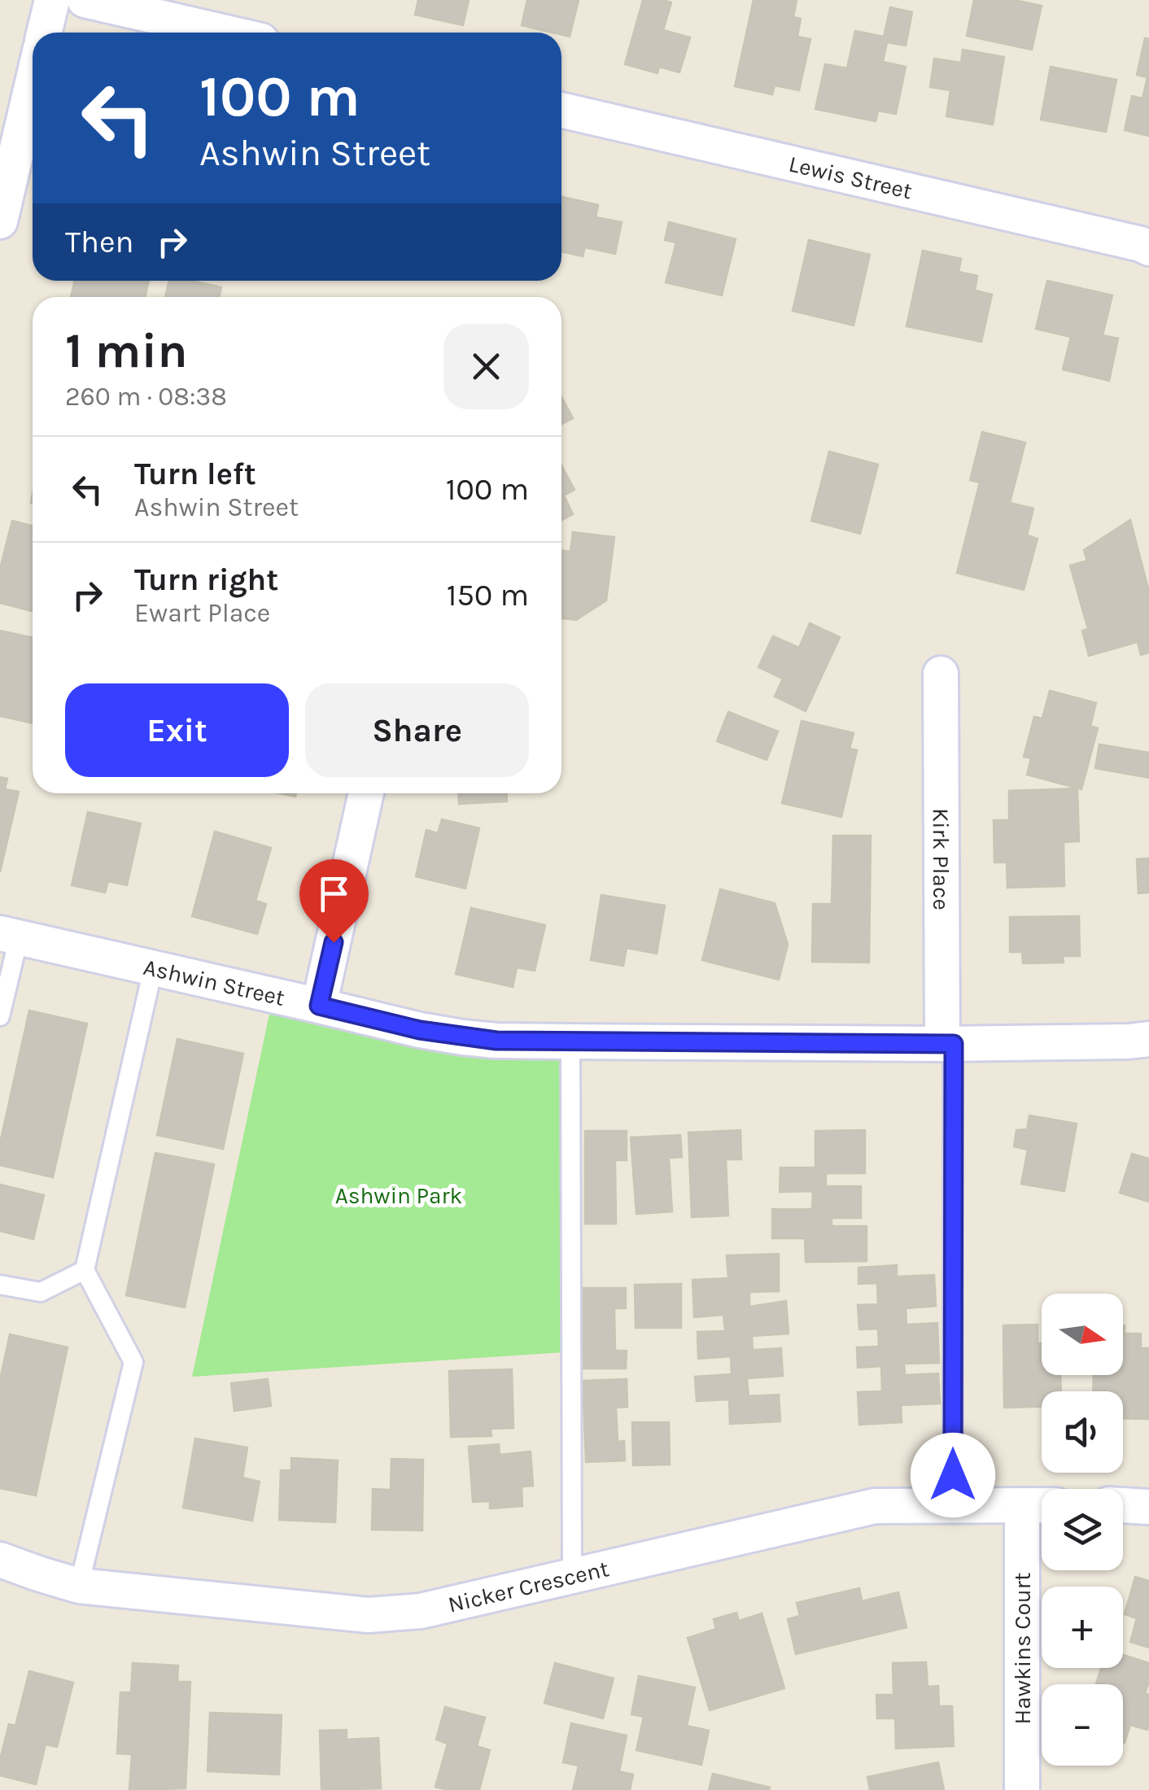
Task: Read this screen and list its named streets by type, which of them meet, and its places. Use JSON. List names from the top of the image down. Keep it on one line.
{"streets":{"street":["Lewis Street","Kirk Place","Ashwin Street","Nicker Crescent","Hawkins Court"]},"crossings":[["Kirk Place","Ashwin Street"],["Nicker Crescent","Hawkins Court"]],"parks":["Ashwin Park"],"north":"right","page":{"turn":["100 m","Ashwin Street"],"then":"Then","heading":["1 min","260 m · 08:38"],"list":[{"name":"Turn left","note":"Ashwin Street","value":"100 m"},{"name":"Turn right","note":"Ewart Place","value":"150 m"}],"buttons":["Exit","Share"],"map_buttons":["+","−"]}}
